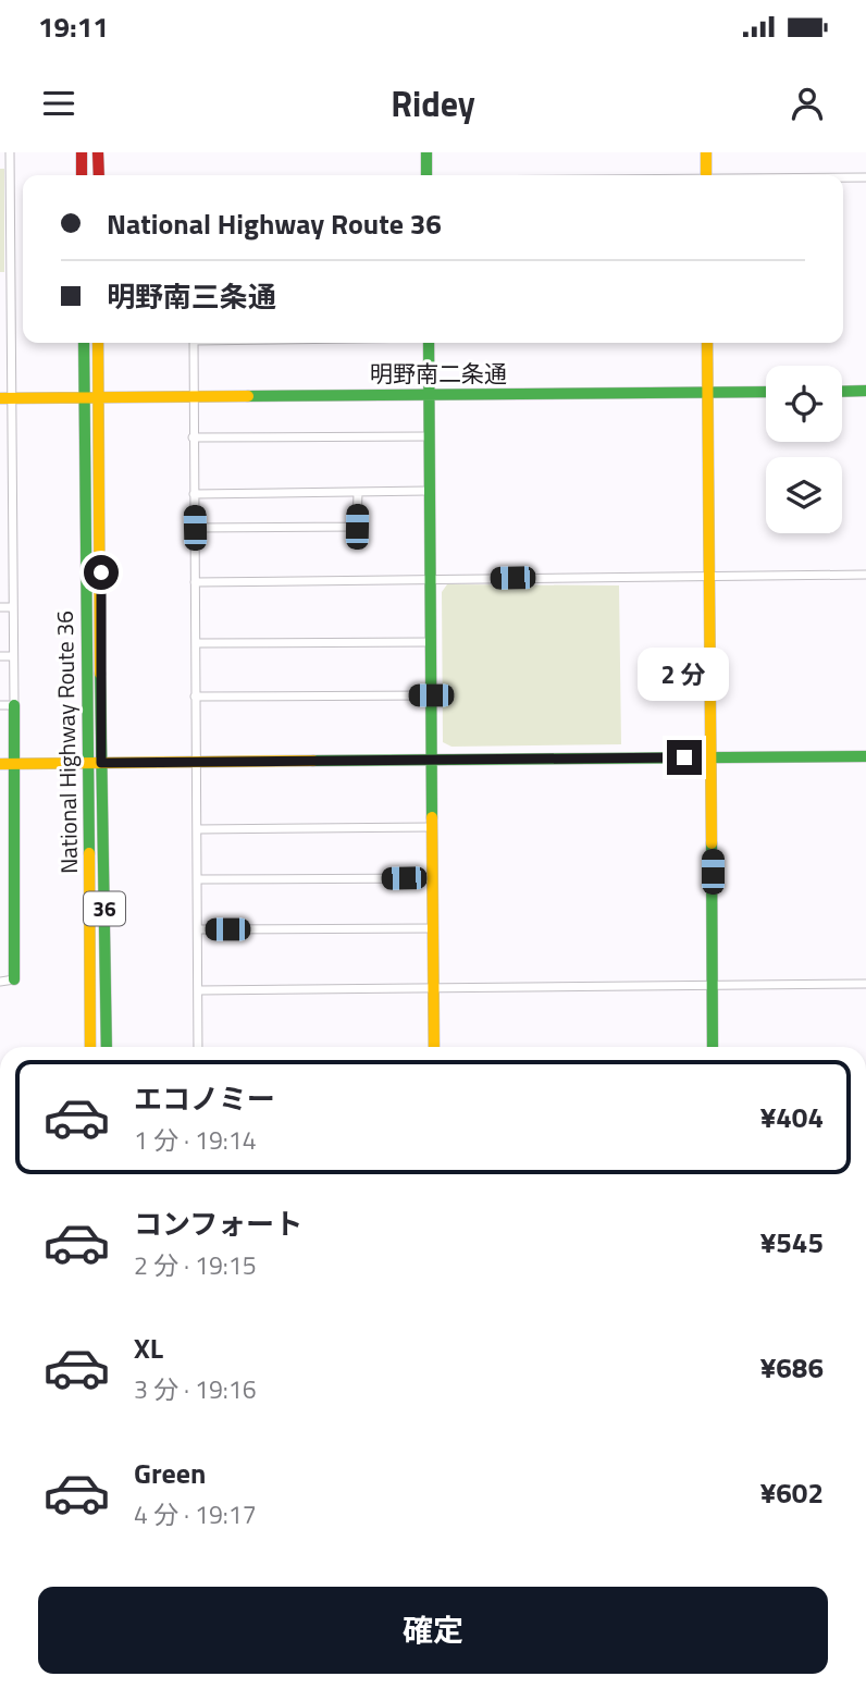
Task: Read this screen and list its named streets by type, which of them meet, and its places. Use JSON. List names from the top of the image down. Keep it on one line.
{"streets":{"main road":["明野南二条通","National Highway Route 36","36"]},"crossings":[["明野南二条通","National Highway Route 36"]],"page":{"status":"19:11","header":"Ridey","banner":["National Highway Route 36","明野南三条通"],"bubble":"2 分","list":[{"name":"エコノミー","note":"1 分 · 19:14","value":"¥404"},{"name":"コンフォート","note":"2 分 · 19:15","value":"¥545"},{"name":"XL","note":"3 分 · 19:16","value":"¥686"},{"name":"Green","note":"4 分 · 19:17","value":"¥602"}],"buttons":"確定"}}
